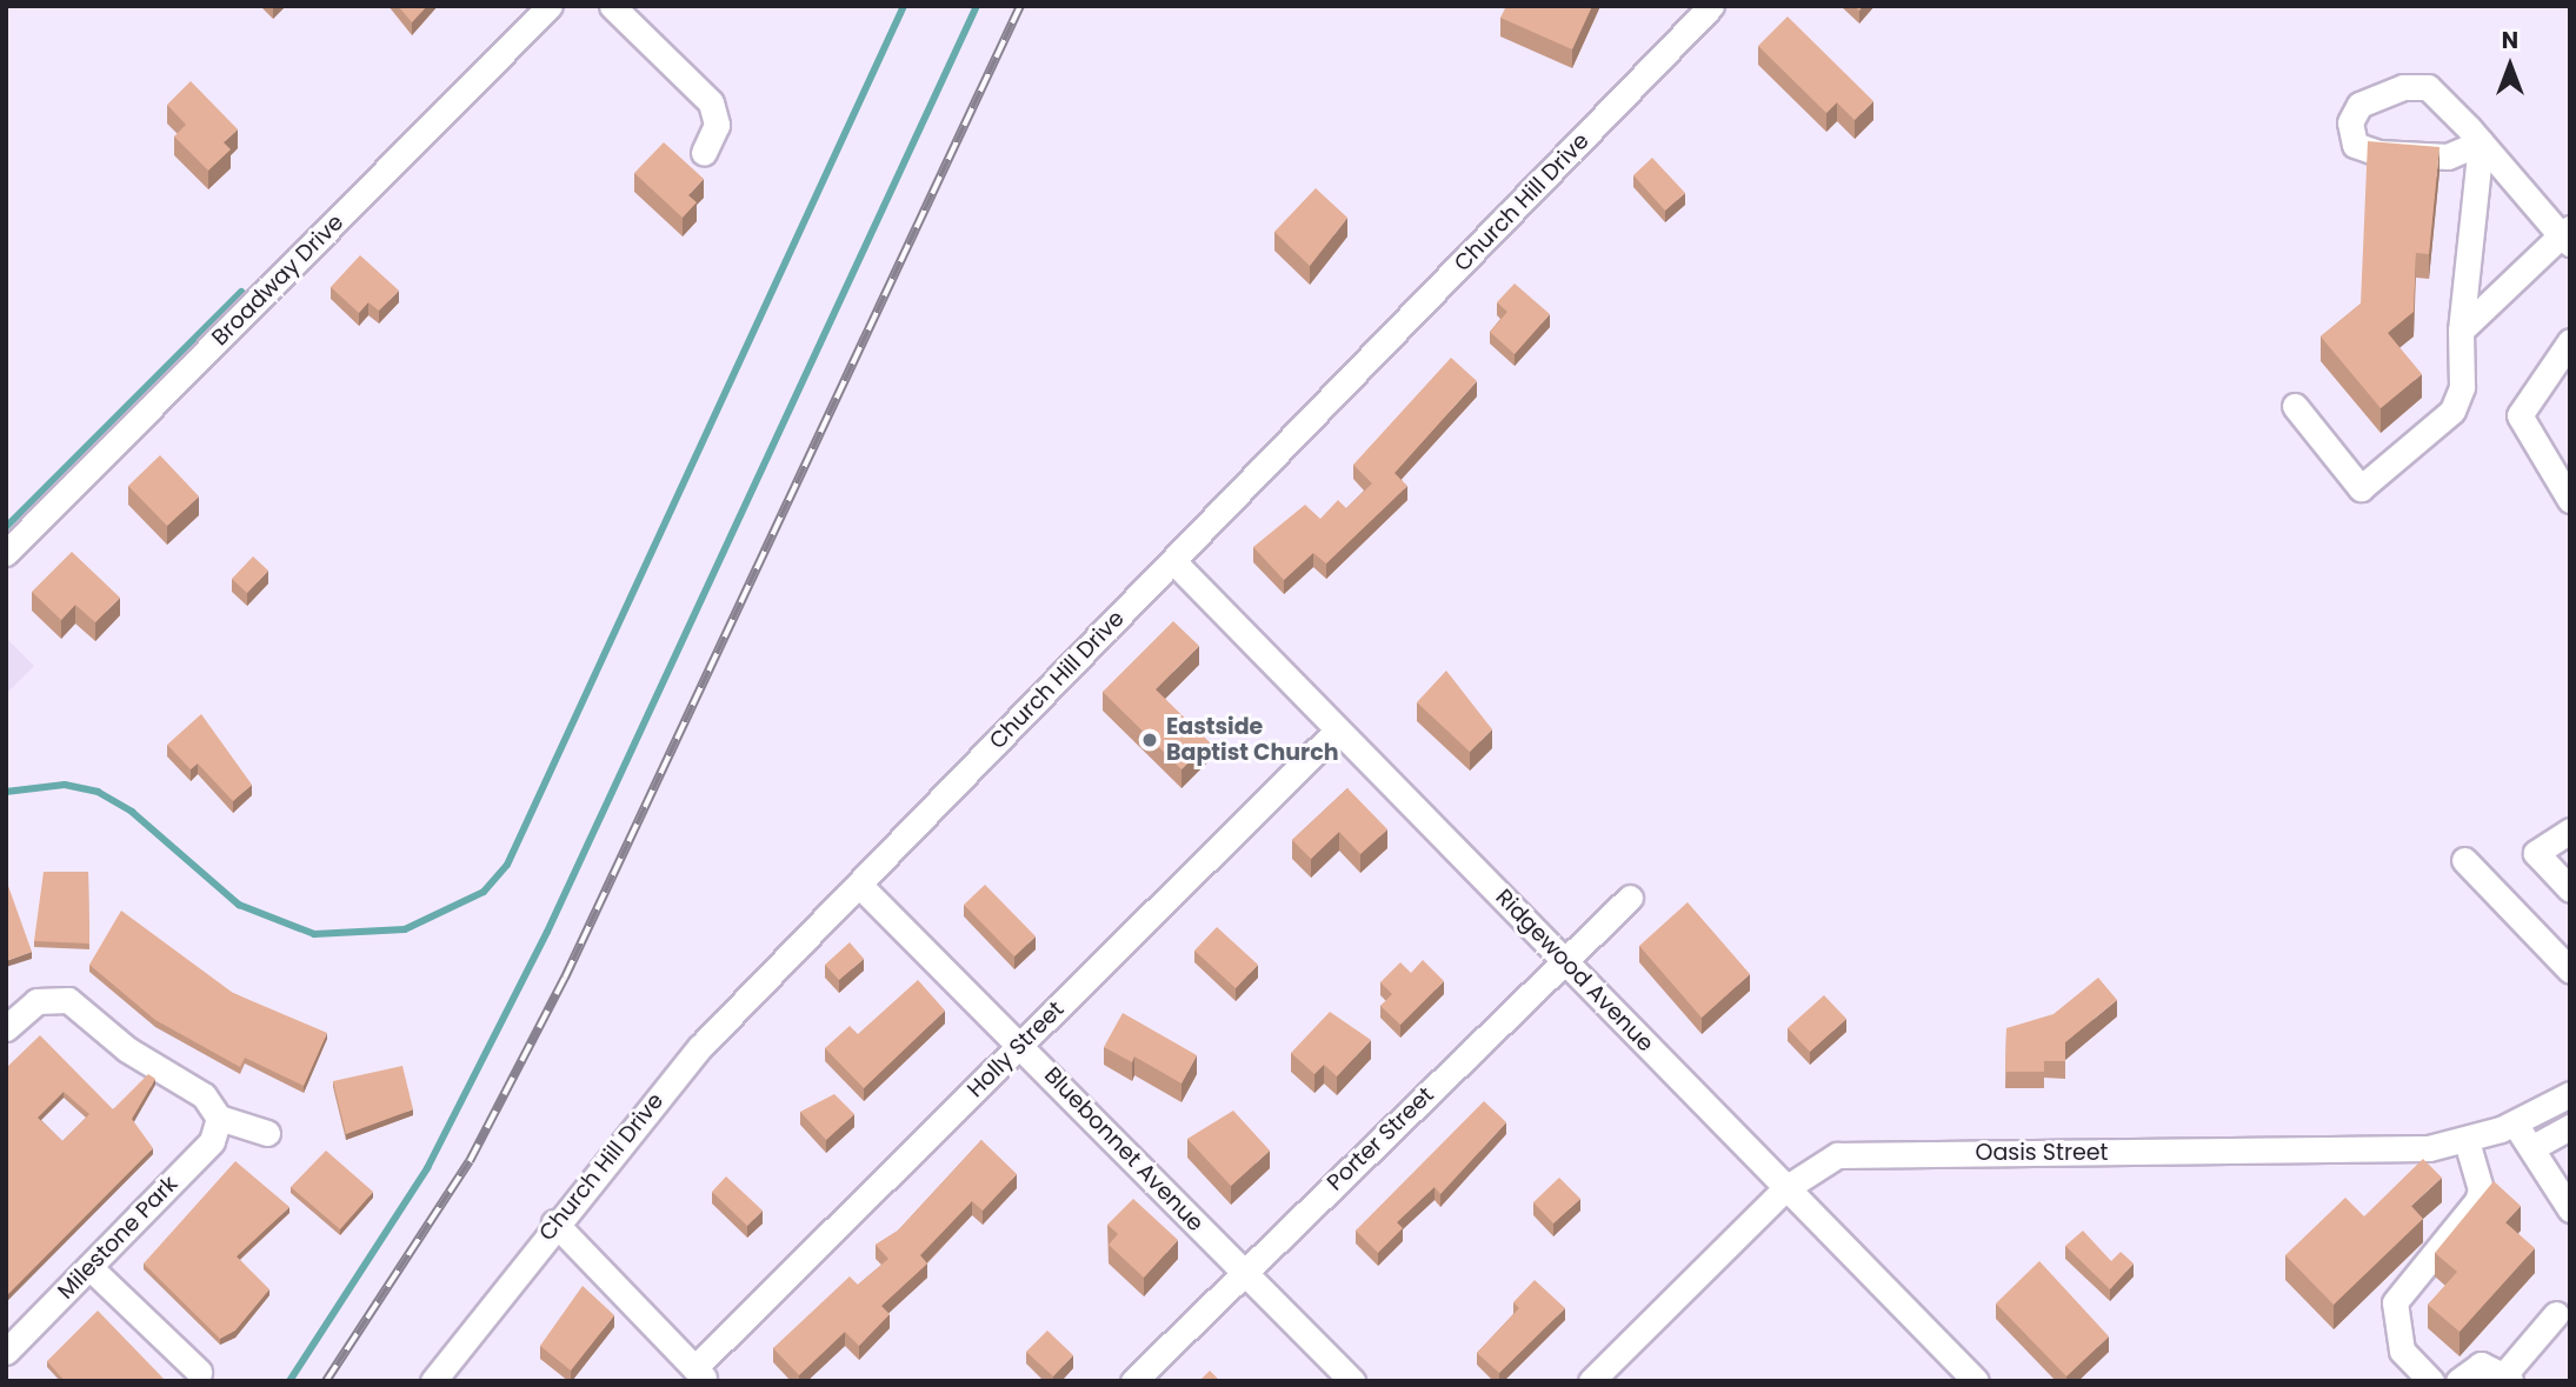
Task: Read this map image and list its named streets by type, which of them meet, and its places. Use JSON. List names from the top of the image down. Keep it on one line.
{"streets":{"street":["Church Hill Drive","Broadway Drive","Ridgewood Avenue","Holly Street","Porter Street","Bluebonnet Avenue","Oasis Street","Milestone Park"]},"crossings":[["Church Hill Drive","Ridgewood Avenue"],["Church Hill Drive","Bluebonnet Avenue"],["Ridgewood Avenue","Holly Street"],["Ridgewood Avenue","Porter Street"],["Ridgewood Avenue","Oasis Street"],["Holly Street","Bluebonnet Avenue"],["Porter Street","Bluebonnet Avenue"]],"places":["Eastside Baptist Church"],"north":"top"}
